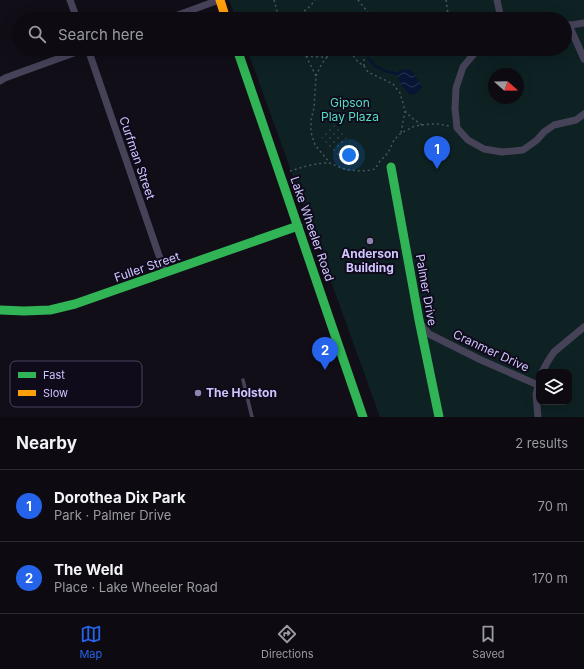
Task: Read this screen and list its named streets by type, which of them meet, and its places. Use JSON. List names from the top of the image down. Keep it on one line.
{"streets":{"street":["Curfman Street","Lake Wheeler Road","Fuller Street","Palmer Drive","Cranmer Drive"]},"crossings":[["Curfman Street","Fuller Street"],["Lake Wheeler Road","Fuller Street"],["Palmer Drive","Cranmer Drive"]],"parks":["Gipson Play Plaza"],"places":["Anderson Building","The Holston"],"legend":["Fast","Slow"],"north":"right","page":{"search":"Search here","pins":["1","2"],"heading":["Nearby","2 results"],"list":[{"mark":"1","name":"Dorothea Dix Park","note":"Park · Palmer Drive","value":"70 m"},{"mark":"2","name":"The Weld","note":"Place · Lake Wheeler Road","value":"170 m"}],"nav":["Map","Directions","Saved"]}}
